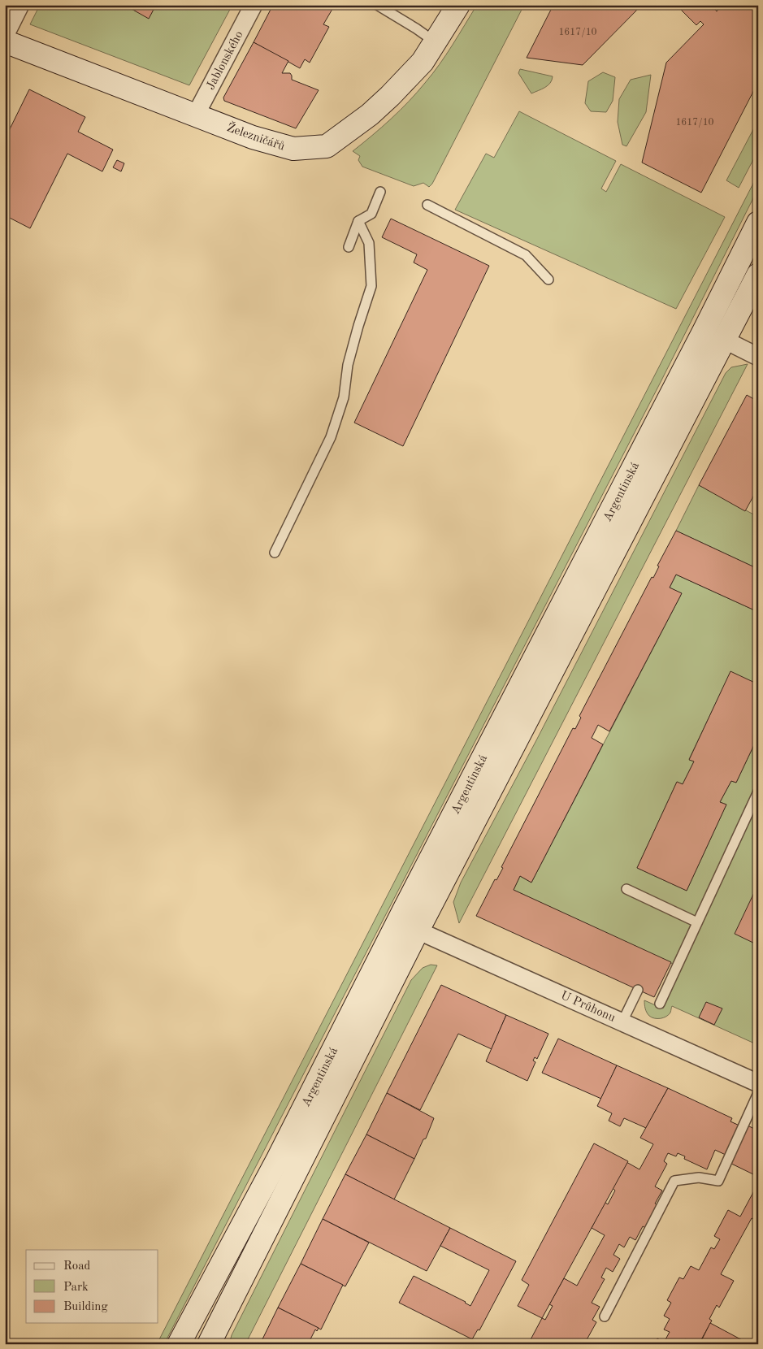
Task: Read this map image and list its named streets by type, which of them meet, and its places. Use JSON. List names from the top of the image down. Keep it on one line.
{"streets":{"main road":["Železničářů","Argentinská"],"street":["Jablonského","U Průhonu"]},"crossings":[["Jablonského","Železničářů"],["Argentinská","U Průhonu"]],"house_numbers":["1617/10","1617/10"],"legend":["Road","Park","Building"]}
